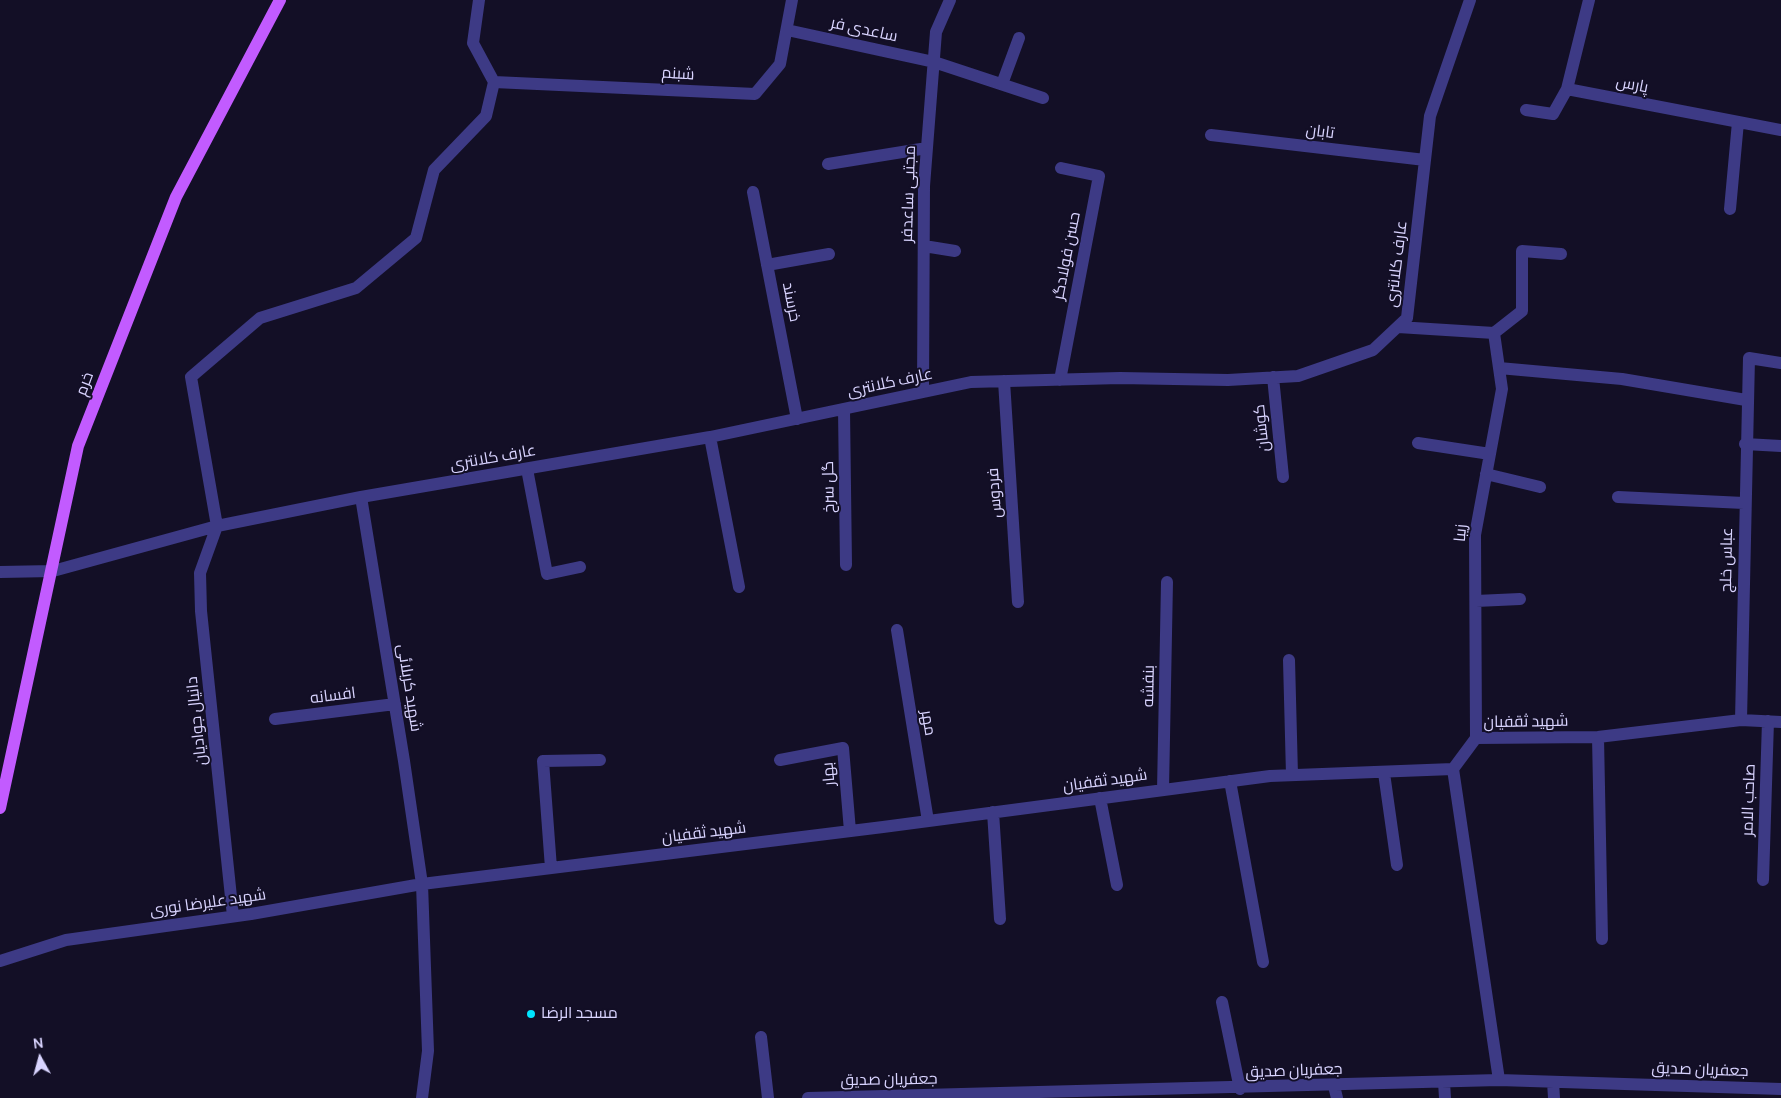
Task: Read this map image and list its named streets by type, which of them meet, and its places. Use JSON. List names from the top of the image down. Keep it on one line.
{"streets":{"main road":["خرم"],"street":["ساعدی فر","شبنم","پارس","تابان","مجتبی ساعدفر","حسن فولادگر","عارف کلانتری","خرسند","کوشان","گل سرخ","فردوس","زیبا","عباس خلج","بنفشه","شهید کربلائی","افسانه","دانیال جوادیان","شهید ثقفیان","مهر","بهار","صاحب الامر","شهید علیرضا نوری","جعفریان صدیق"]},"crossings":[["ساعدی فر","شبنم"],["ساعدی فر","مجتبی ساعدفر"],["تابان","عارف کلانتری"],["مجتبی ساعدفر","عارف کلانتری"],["حسن فولادگر","عارف کلانتری"],["عارف کلانتری","خرسند"],["عارف کلانتری","خرم"],["عارف کلانتری","کوشان"],["عارف کلانتری","گل سرخ"],["عارف کلانتری","فردوس"],["عارف کلانتری","شهید کربلائی"],["عارف کلانتری","دانیال جوادیان"],["زیبا","شهید ثقفیان"],["عباس خلج","شهید ثقفیان"],["بنفشه","شهید ثقفیان"],["شهید کربلائی","افسانه"],["شهید کربلائی","شهید ثقفیان"],["شهید کربلائی","شهید علیرضا نوری"],["دانیال جوادیان","شهید علیرضا نوری"],["شهید ثقفیان","مهر"],["شهید ثقفیان","بهار"],["شهید ثقفیان","صاحب الامر"],["شهید ثقفیان","شهید علیرضا نوری"]],"places":["مسجد الرضا"],"north":"top"}
